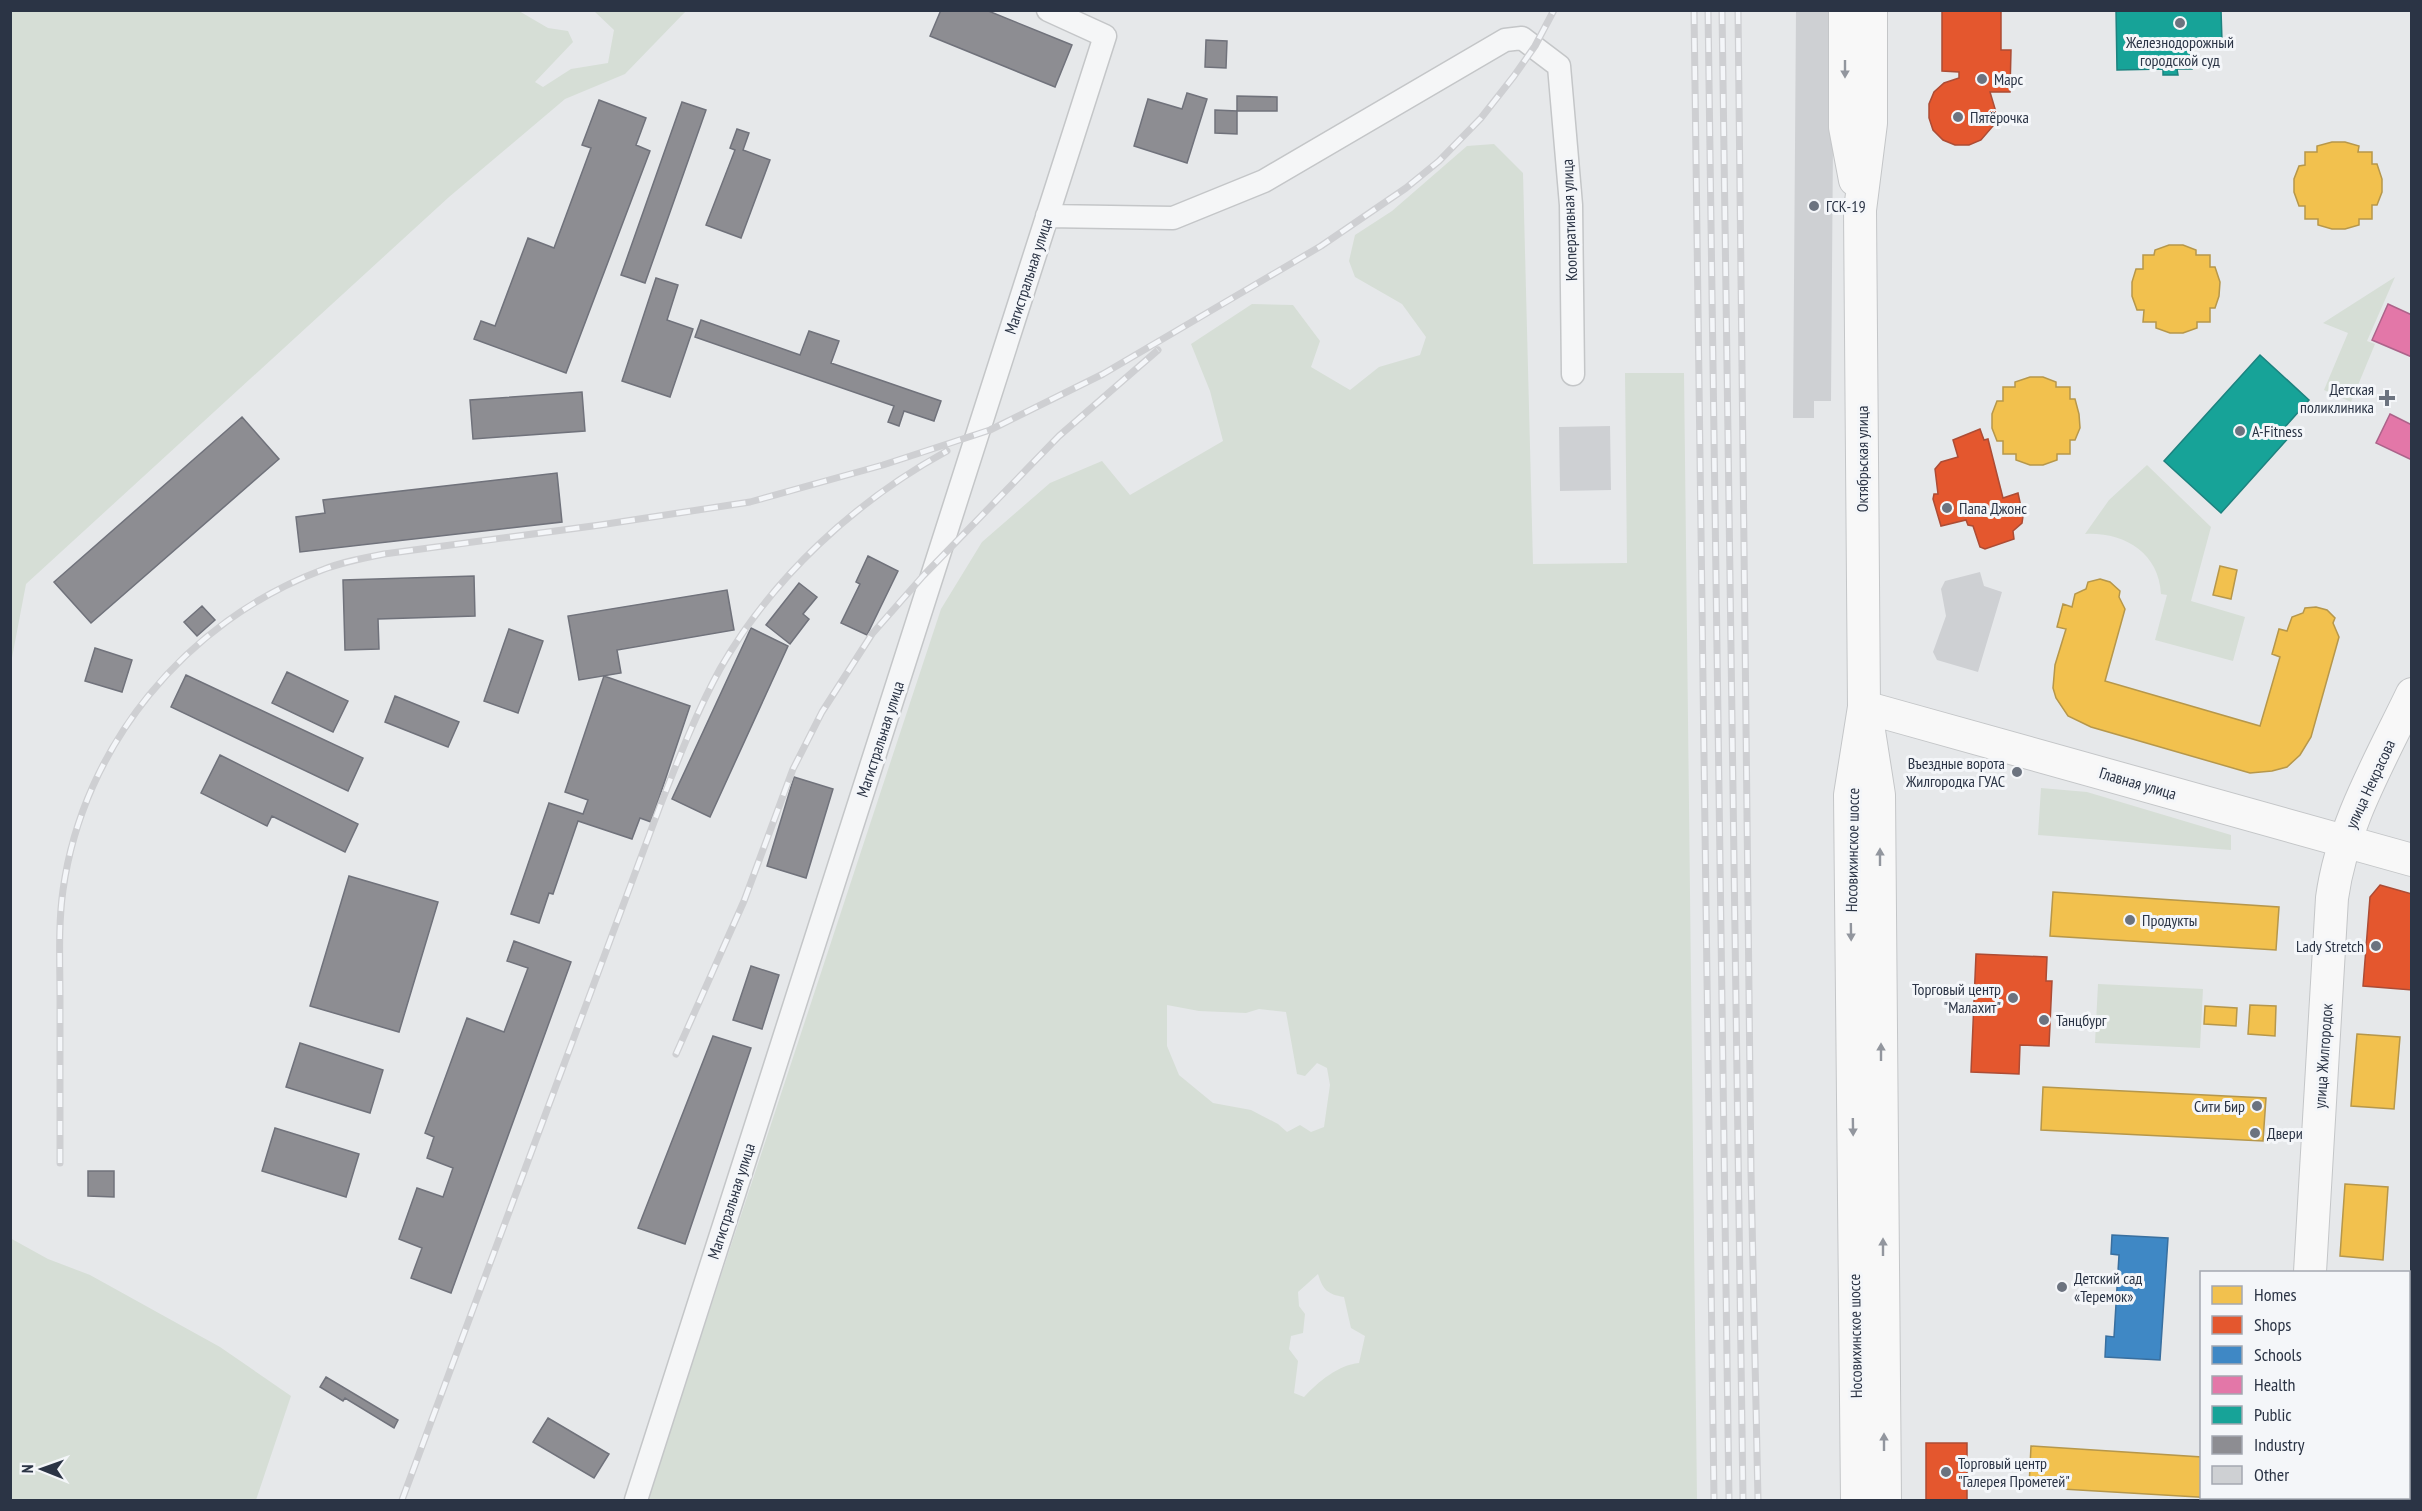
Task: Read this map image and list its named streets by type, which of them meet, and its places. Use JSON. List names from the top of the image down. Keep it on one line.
{"streets":{"main road":["Октябрьская улица","Главная улица","улица Некрасова","Носовихинское шоссе","улица Жилгородок"],"street":["Кооперативная улица","Магистральная улица"]},"crossings":[["Кооперативная улица","Магистральная улица"],["Октябрьская улица","Главная улица"],["Октябрьская улица","Носовихинское шоссе"],["Главная улица","улица Некрасова"],["Главная улица","Носовихинское шоссе"],["Главная улица","улица Жилгородок"],["улица Некрасова","улица Жилгородок"]],"places":{"other":["Железнодорожный городской суд","Марс","Пятёрочка","ГСК-19","A-Fitness","Папа Джонс","Въездные ворота Жилгородка ГУАС","Продукты","Lady Stretch","Торговый центр \"Малахит\"","Танцбург","Сити Бир","Двери","Детский сад «Теремок»","Торговый центр \"Галерея Прометей\""],"health":["Детская поликлиника"]},"legend":["Homes","Shops","Schools","Health","Public","Industry","Other"],"north":"left"}
